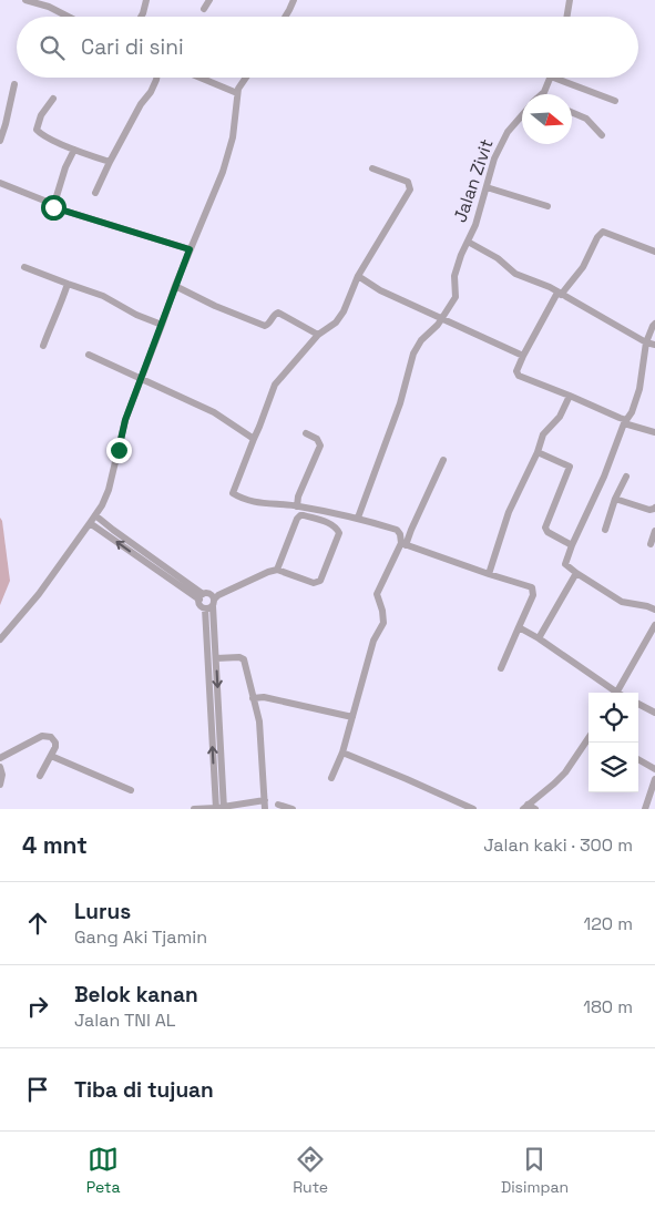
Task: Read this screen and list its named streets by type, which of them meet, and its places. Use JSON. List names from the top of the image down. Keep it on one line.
{"streets":{"street":["Jalan Zivit"]},"north":"right","page":{"search":"Cari di sini","heading":["4 mnt","Jalan kaki · 300 m"],"list":[["Lurus","Gang Aki Tjamin","120 m"],["Belok kanan","Jalan TNI AL","180 m"],"Tiba di tujuan"],"nav":["Peta","Rute","Disimpan"]}}
